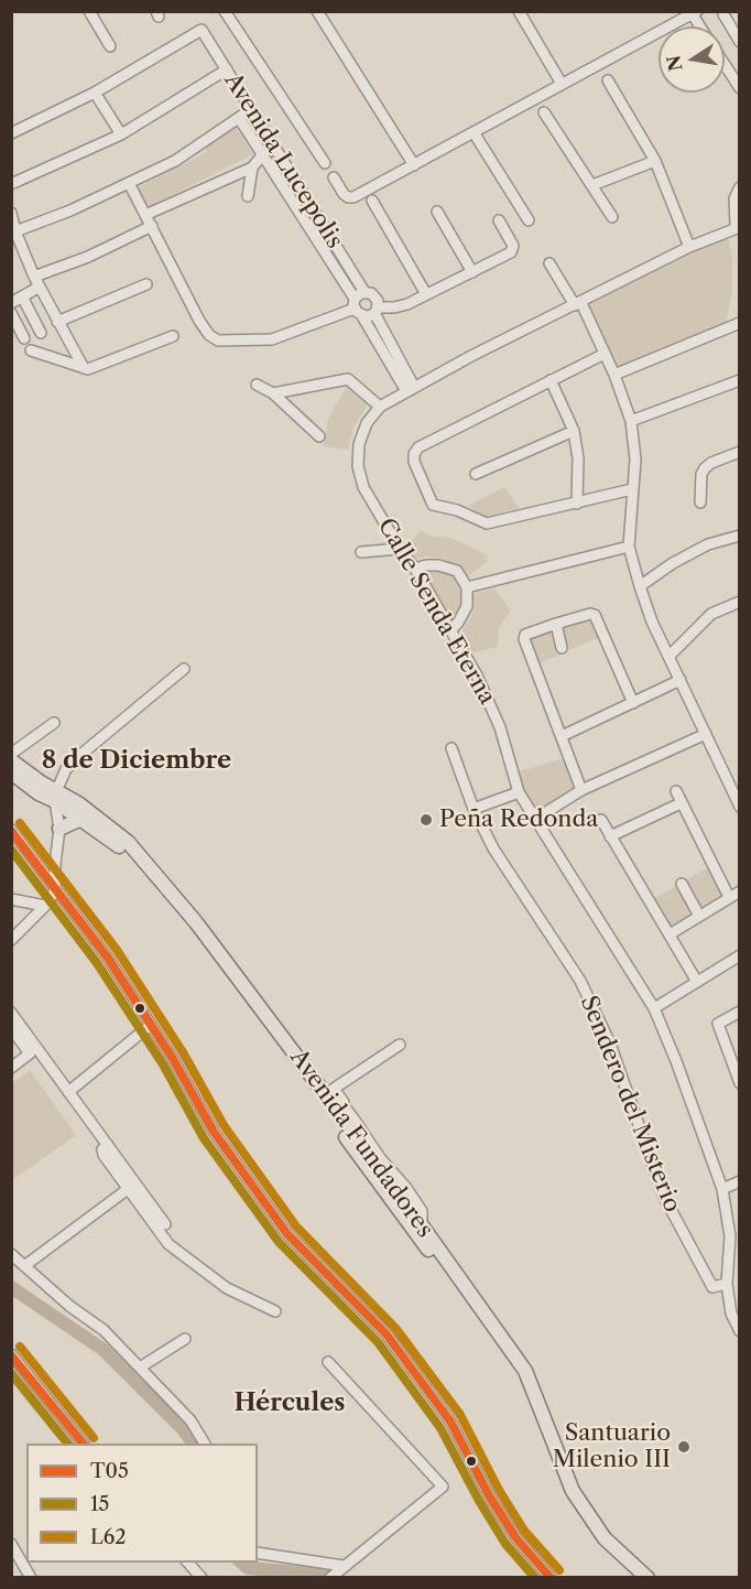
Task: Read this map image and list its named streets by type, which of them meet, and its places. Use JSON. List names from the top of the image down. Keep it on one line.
{"streets":{"main road":["Avenida Fundadores"],"street":["Avenida Lucepolis","Calle Senda Eterna","Sendero del Misterio"]},"crossings":[["Avenida Lucepolis","Calle Senda Eterna"],["Calle Senda Eterna","Sendero del Misterio"]],"districts":["8 de Diciembre","Hércules"],"places":["Peña Redonda","Santuario Milenio III"],"lines":["transit line L62","transit line T05","transit line 15"],"legend":["T05","15","L62"],"north":"left"}
